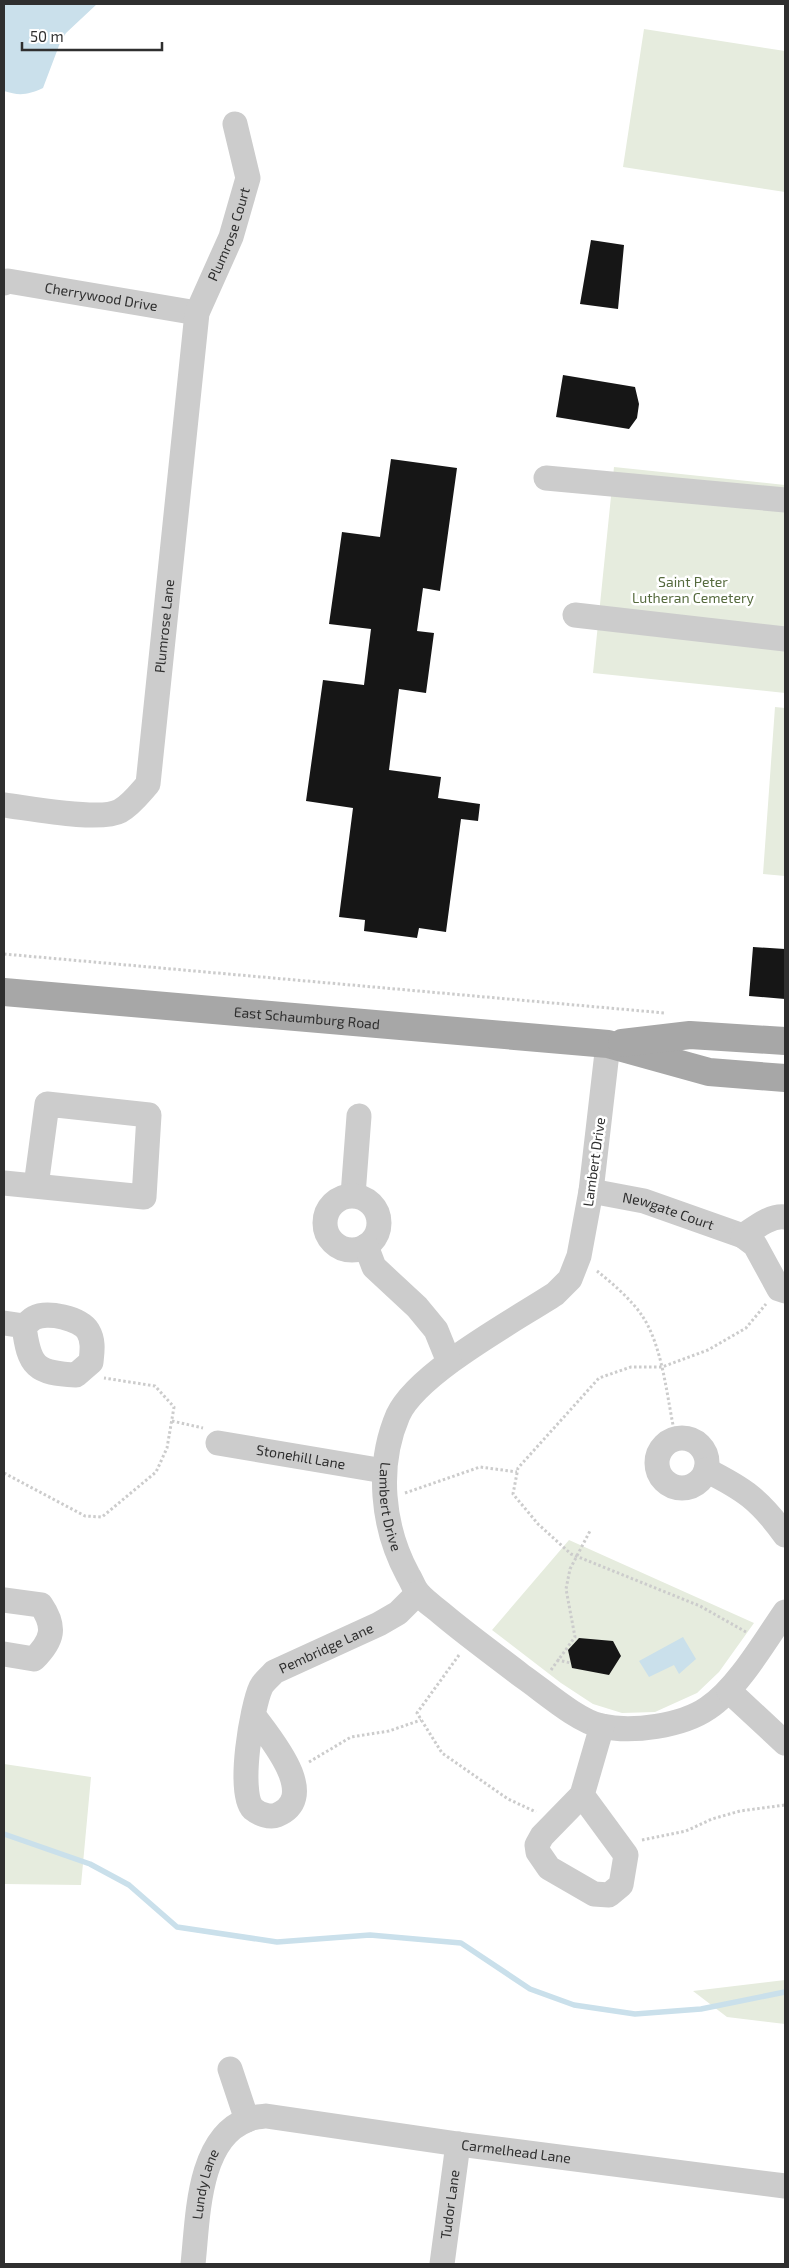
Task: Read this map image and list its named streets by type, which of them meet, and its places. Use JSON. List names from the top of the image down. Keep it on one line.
{"streets":{"main road":["East Schaumburg Road"],"street":["Plumrose Court","Cherrywood Drive","Plumrose Lane","Lambert Drive","Newgate Court","Stonehill Lane","Pembridge Lane","Carmelhead Lane","Lundy Lane","Tudor Lane"]},"crossings":[["Plumrose Court","Cherrywood Drive"],["Plumrose Court","Plumrose Lane"],["Cherrywood Drive","Plumrose Lane"],["East Schaumburg Road","Lambert Drive"],["Lambert Drive","Newgate Court"],["Lambert Drive","Stonehill Lane"],["Lambert Drive","Pembridge Lane"],["Carmelhead Lane","Lundy Lane"],["Carmelhead Lane","Tudor Lane"]],"parks":["Saint Peter Lutheran Cemetery"],"scale_bar":"50 m"}
